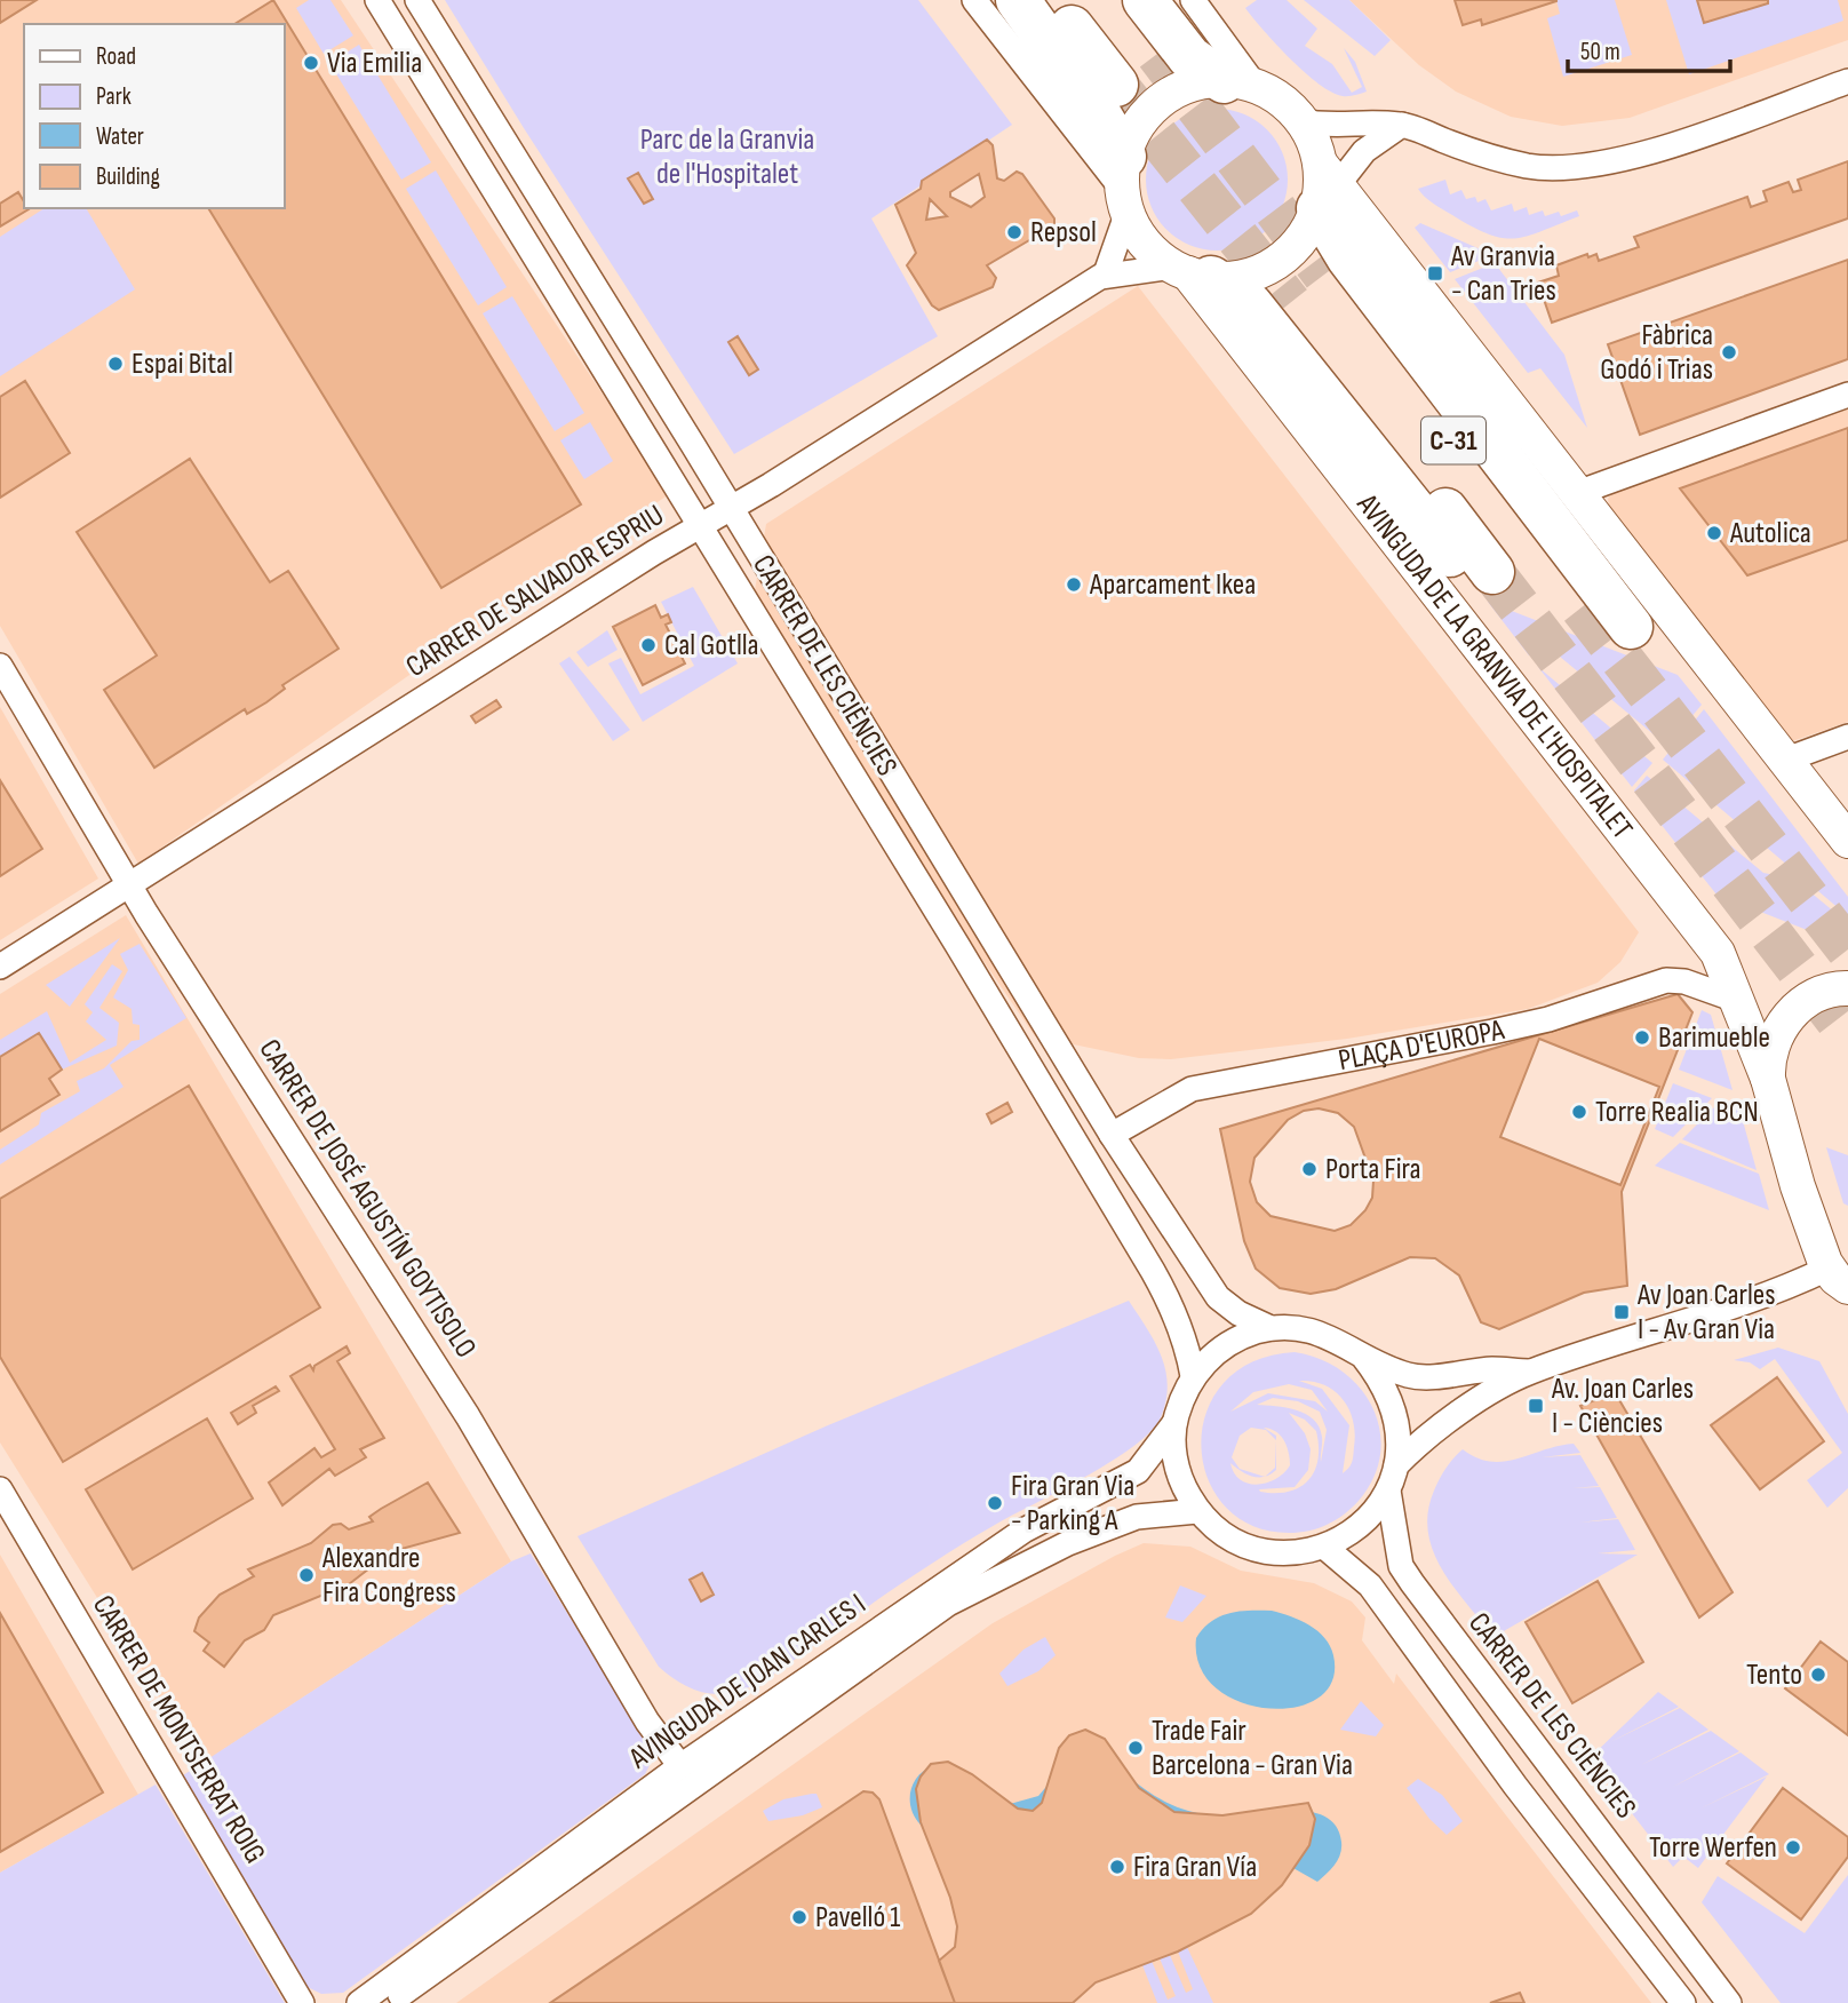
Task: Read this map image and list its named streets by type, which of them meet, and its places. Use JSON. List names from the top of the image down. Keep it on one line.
{"streets":{"highway":["C-31"],"main road":["AVINGUDA DE LA GRANVIA DE L'HOSPITALET"],"street":["CARRER DE SALVADOR ESPRIU","CARRER DE LES CIÈNCIES","PLAÇA D'EUROPA","CARRER DE JOSÉ AGUSTÍN GOYTISOLO","AVINGUDA DE JOAN CARLES I","CARRER DE MONTSERRAT ROIG"]},"crossings":[["CARRER DE SALVADOR ESPRIU","CARRER DE LES CIÈNCIES"],["CARRER DE SALVADOR ESPRIU","AVINGUDA DE LA GRANVIA DE L'HOSPITALET"],["CARRER DE SALVADOR ESPRIU","CARRER DE JOSÉ AGUSTÍN GOYTISOLO"],["CARRER DE LES CIÈNCIES","PLAÇA D'EUROPA"],["CARRER DE LES CIÈNCIES","AVINGUDA DE JOAN CARLES I"],["AVINGUDA DE LA GRANVIA DE L'HOSPITALET","PLAÇA D'EUROPA"],["CARRER DE JOSÉ AGUSTÍN GOYTISOLO","AVINGUDA DE JOAN CARLES I"]],"parks":["Parc de la Granvia de l'Hospitalet"],"places":{"other":["Via Emilia","Repsol","Fàbrica Godó i Trias","Espai Bital","Autolica","Aparcament Ikea","Cal Gotlla","Barimueble","Torre Realia BCN","Porta Fira","Fira Gran Via - Parking A","Alexandre Fira Congress","Tento","Trade Fair Barcelona - Gran Via","Torre Werfen","Fira Gran Vía","Pavelló 1"],"transit":["Av Granvia - Can Tries","Av Joan Carles I - Av Gran Via","Av. Joan Carles I - Ciències"]},"legend":["Road","Park","Water","Building"],"scale_bar":"50 m"}
